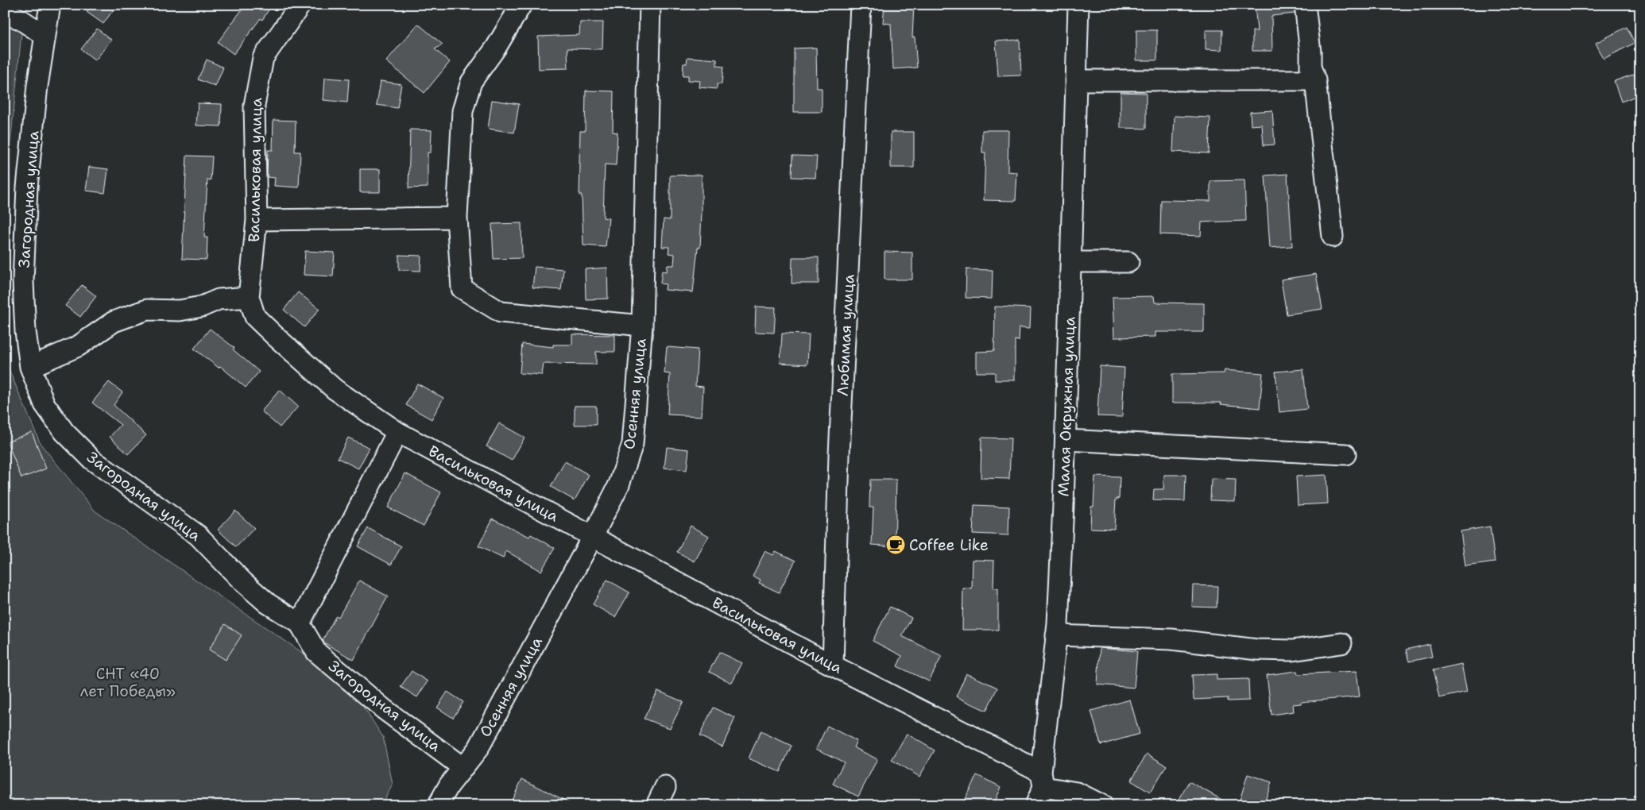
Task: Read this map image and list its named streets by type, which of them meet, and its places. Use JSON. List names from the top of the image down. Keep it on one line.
{"streets":{"street":["Васильковая улица","Загородная улица","Любимая улица","Осенняя улица","Малая Окружная улица"]},"crossings":[["Васильковая улица","Любимая улица"],["Васильковая улица","Осенняя улица"],["Васильковая улица","Малая Окружная улица"],["Загородная улица","Осенняя улица"]],"parks":["СНТ «40 лет Победы»"],"places":{"cafe":["Coffee Like"]}}
